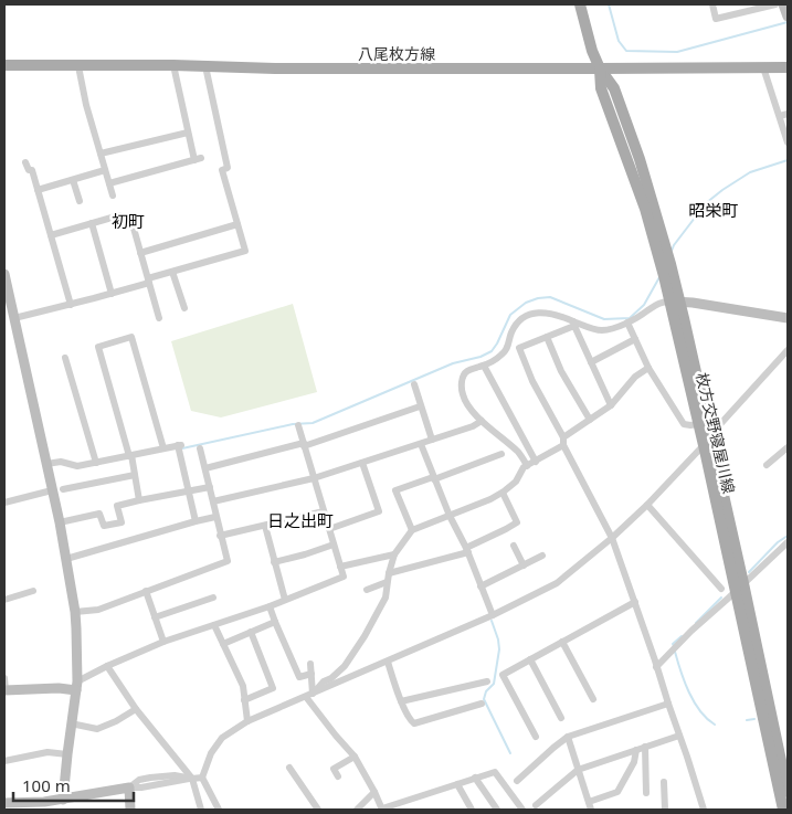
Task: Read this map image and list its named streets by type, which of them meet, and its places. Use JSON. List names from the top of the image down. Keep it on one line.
{"streets":{"main road":["八尾枚方線","枚方交野寝屋川線"]},"crossings":[["八尾枚方線","枚方交野寝屋川線"]],"districts":["昭栄町","初町","日之出町"],"scale_bar":"100 m"}
